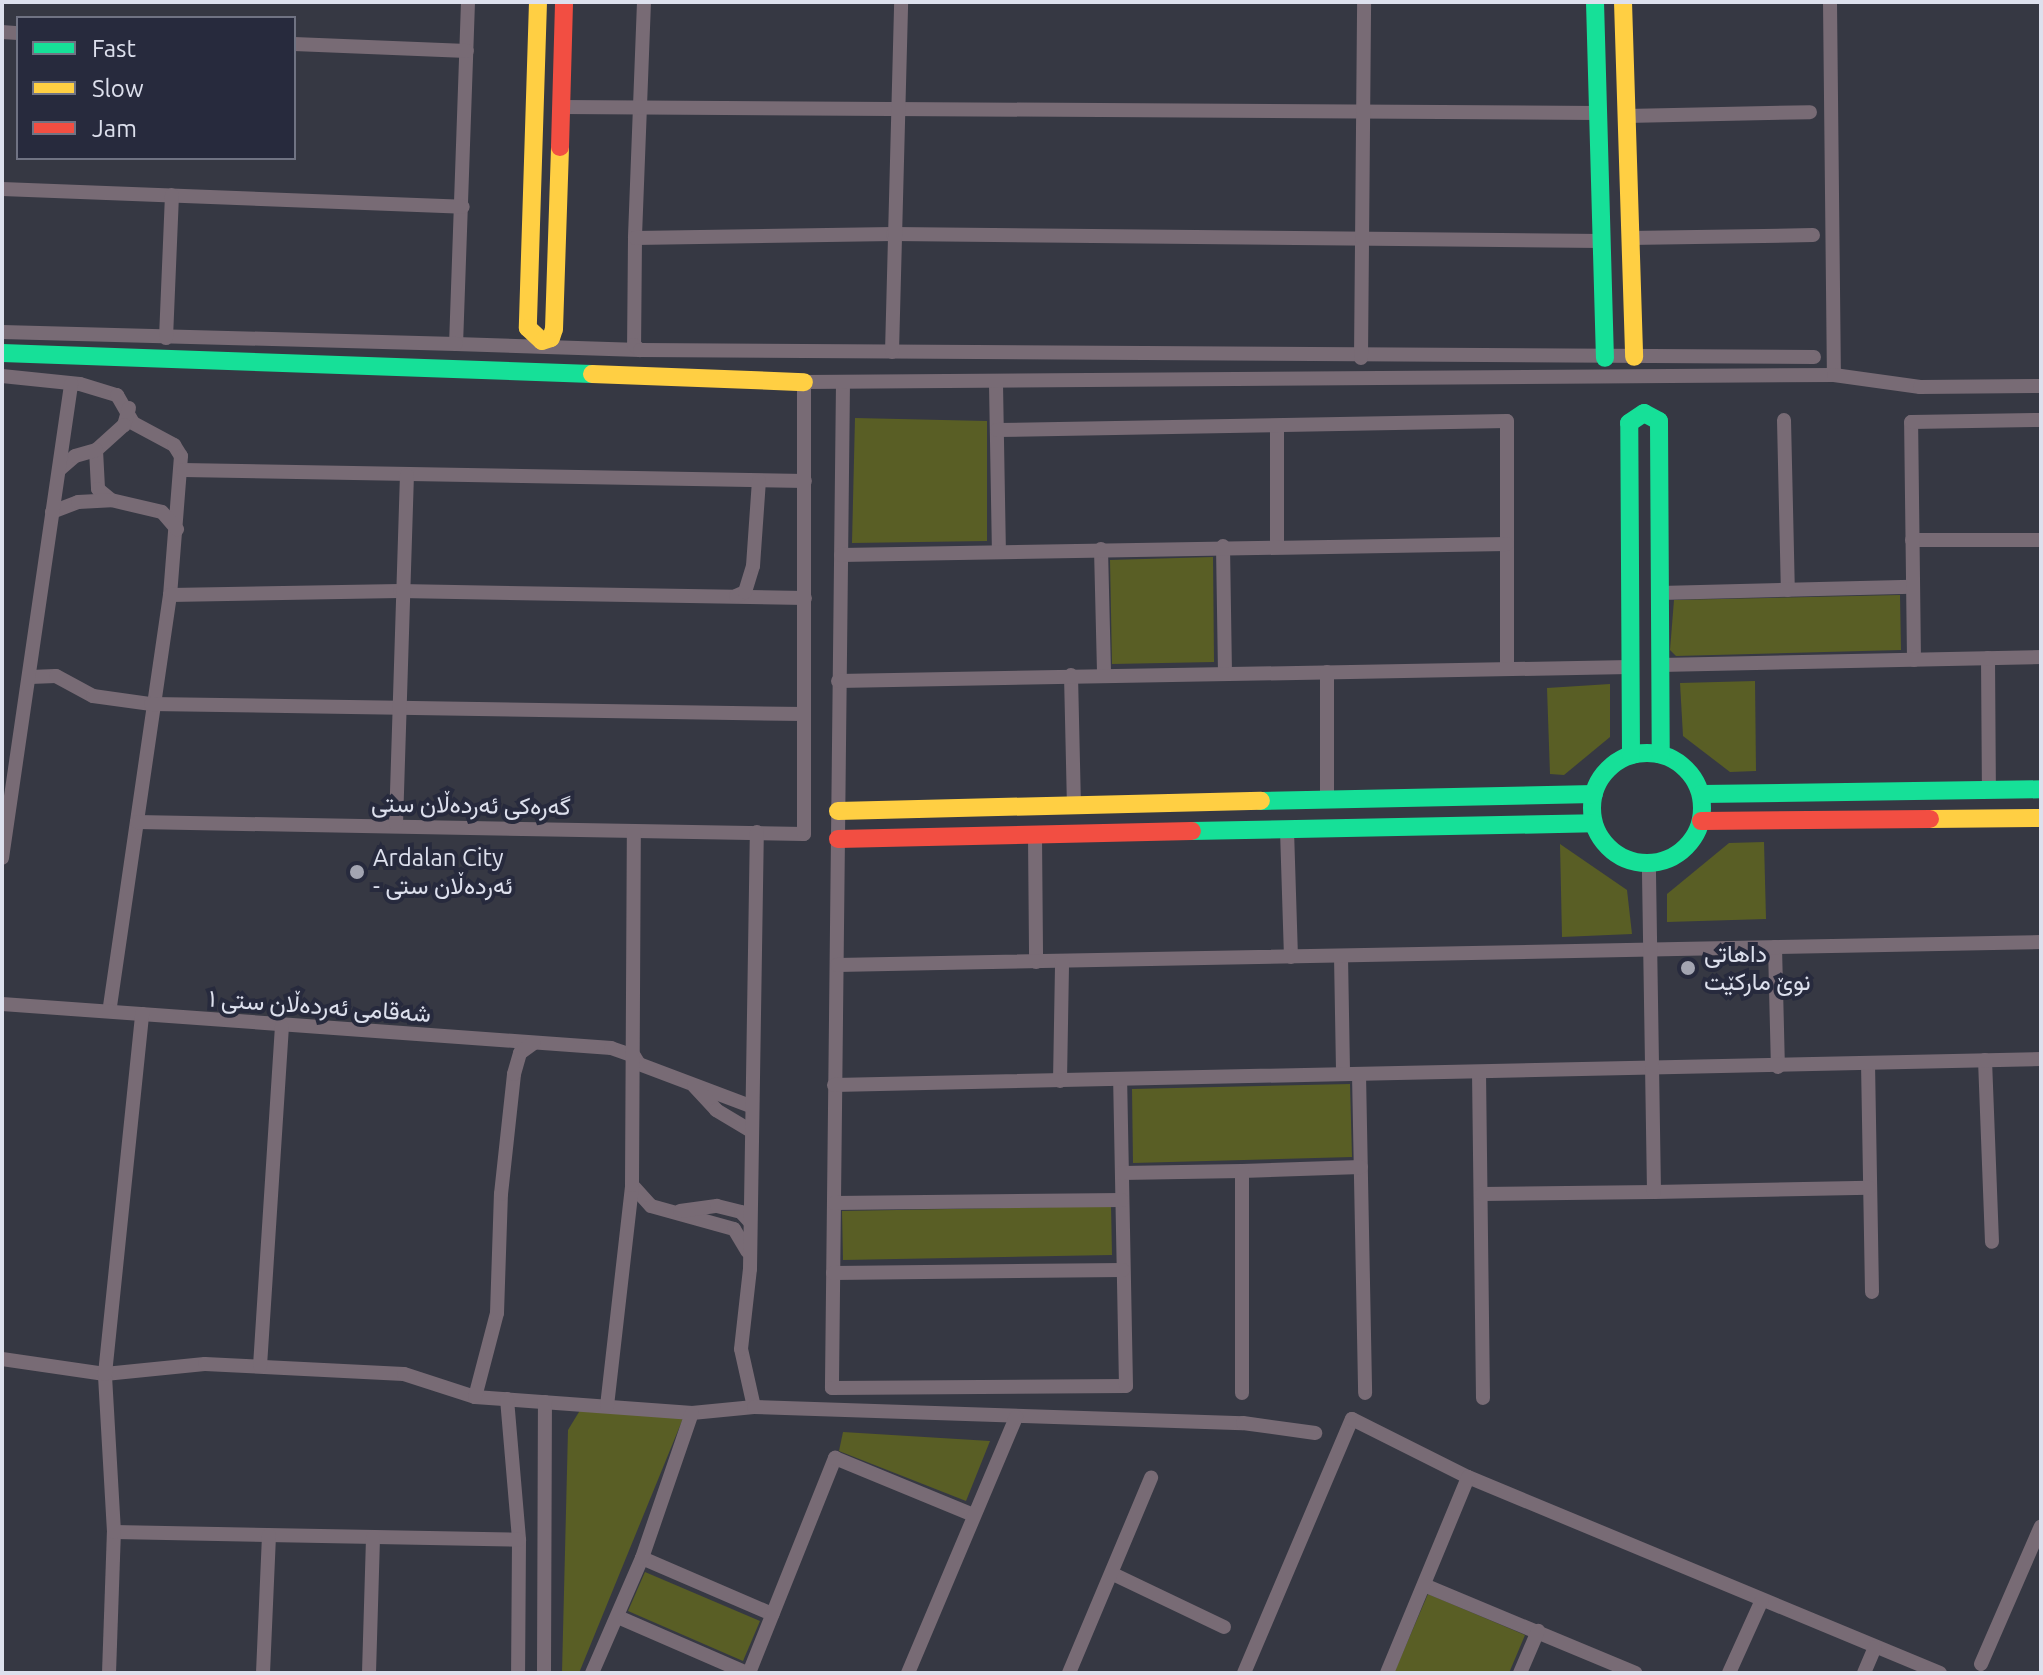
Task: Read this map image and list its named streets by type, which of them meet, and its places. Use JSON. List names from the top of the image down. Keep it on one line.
{"streets":{"street":["گەرەکی ئەردەڵان ستی","شەقامی ئەردەڵان ستی ١"]},"places":["Ardalan City - ئەردەڵان ستی","داهاتی نوێ مارکێت"],"legend":["Fast","Slow","Jam"]}
